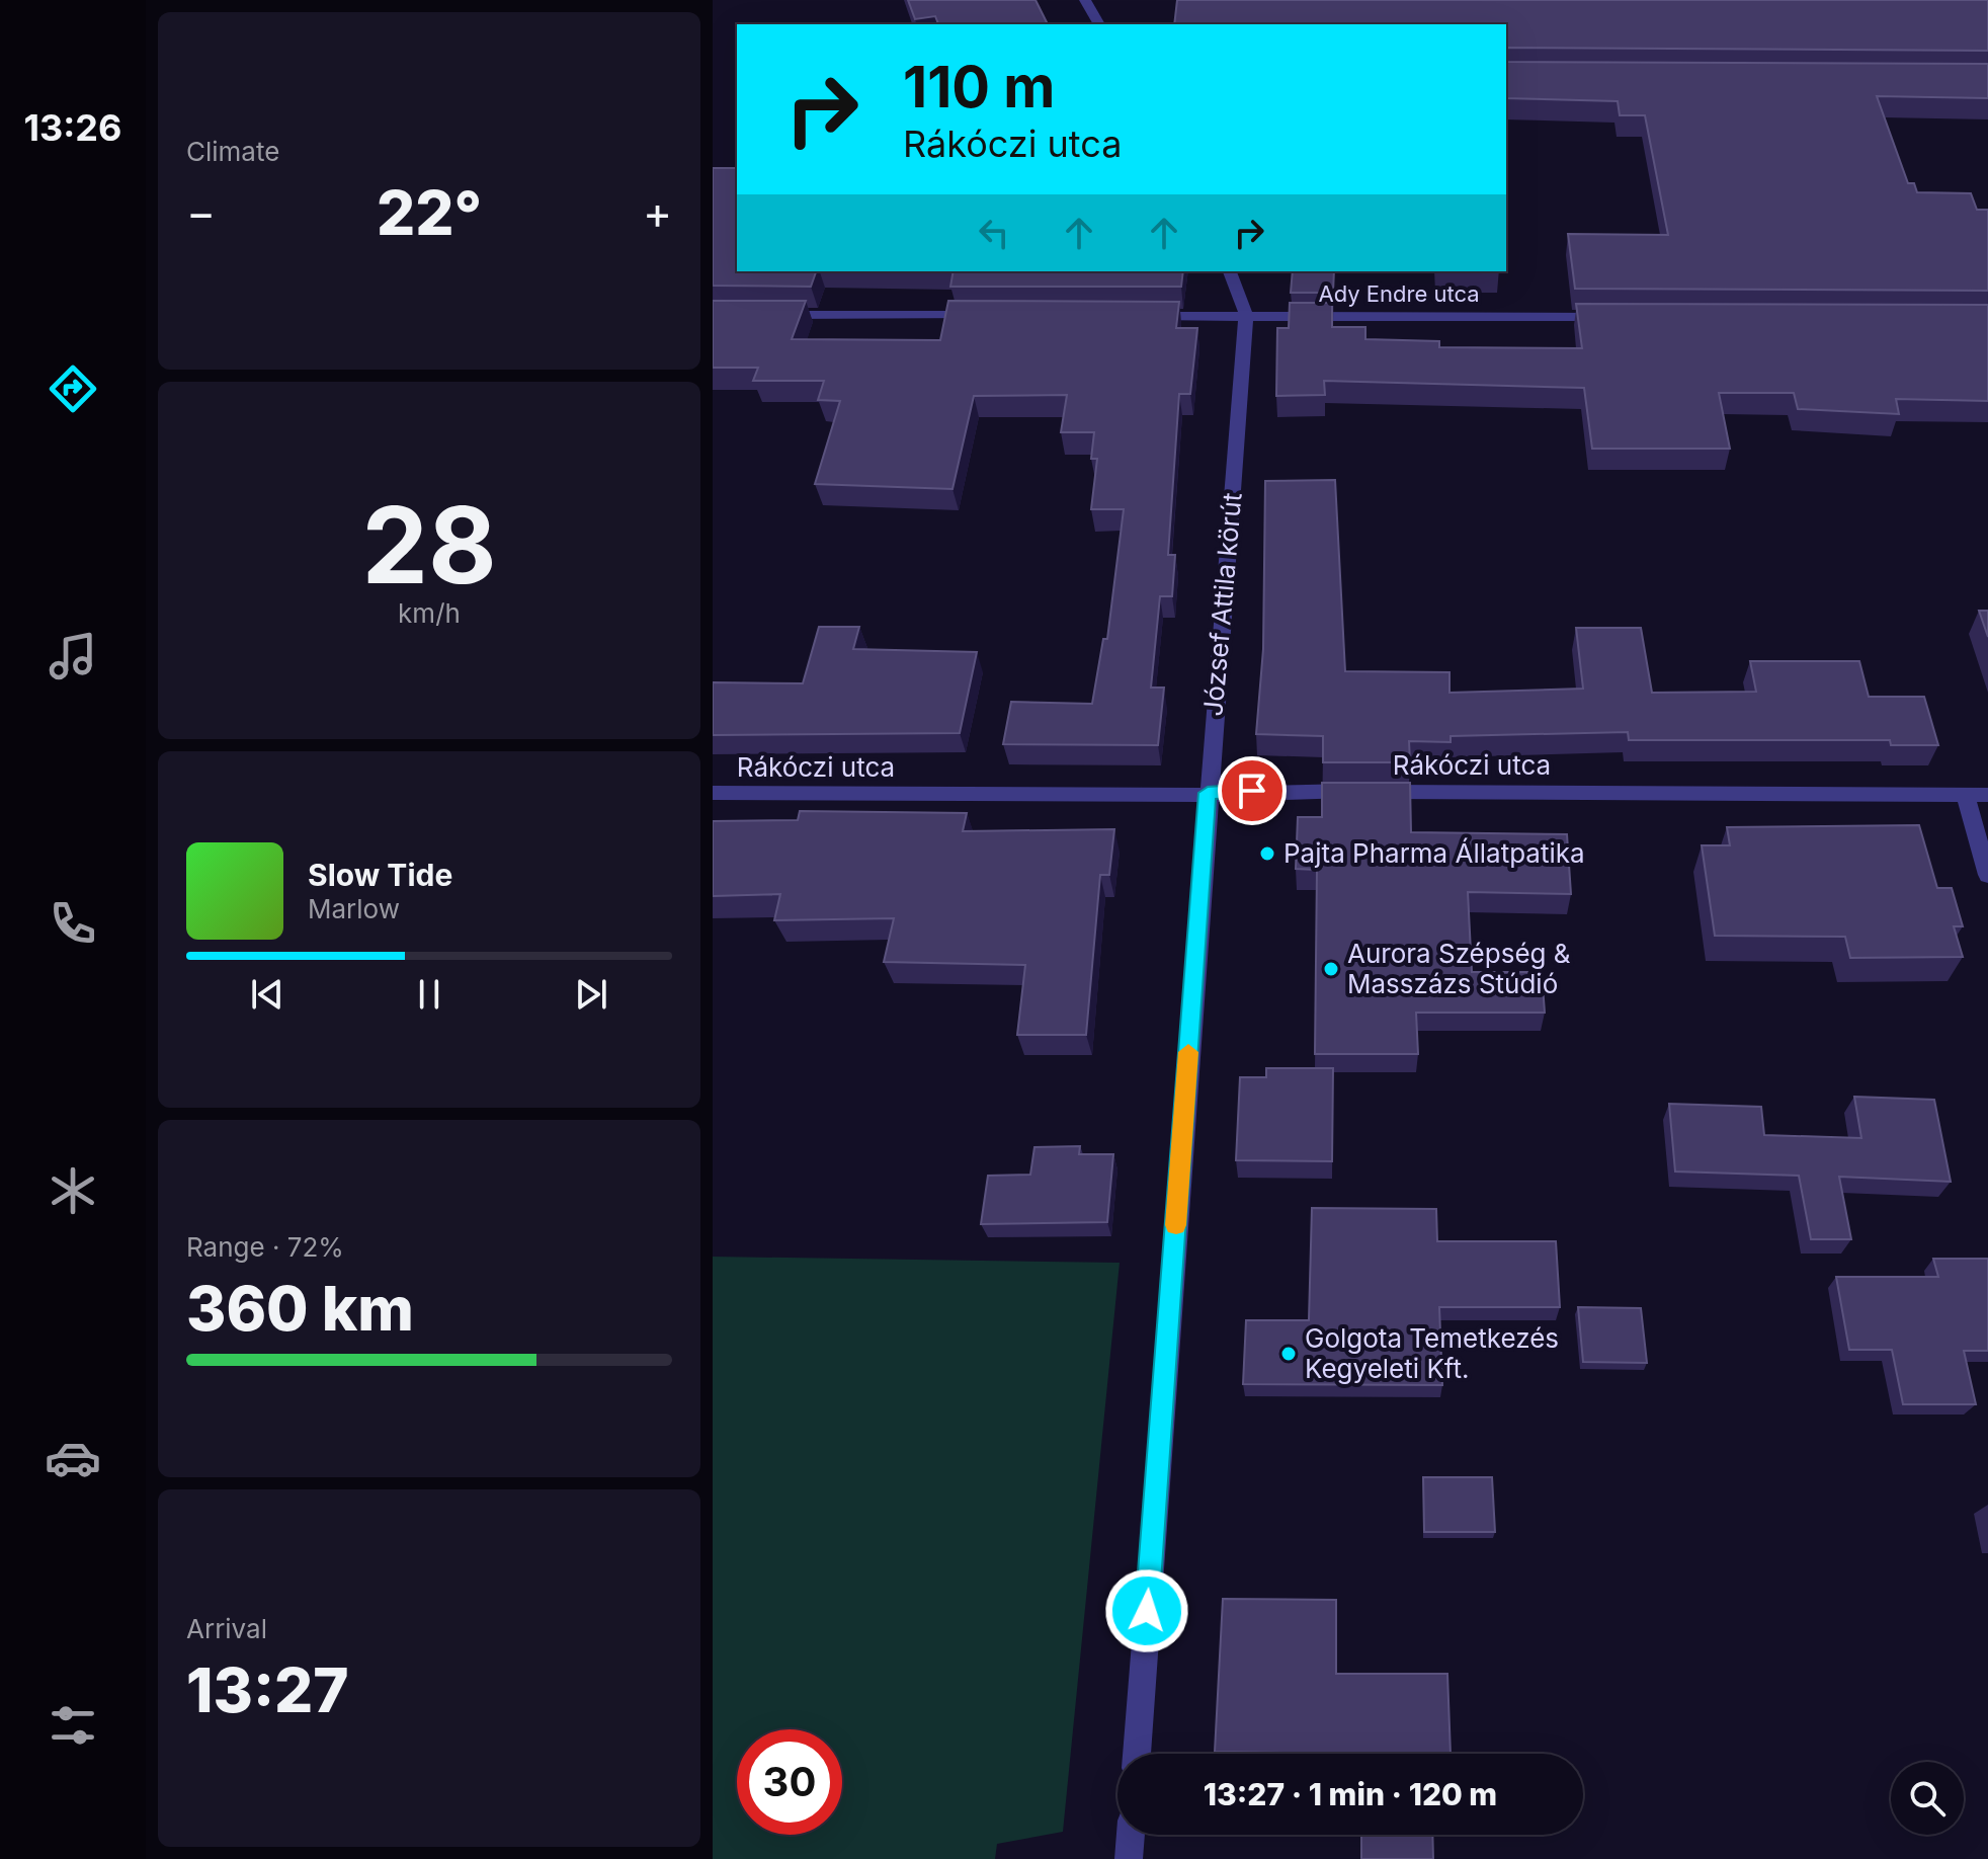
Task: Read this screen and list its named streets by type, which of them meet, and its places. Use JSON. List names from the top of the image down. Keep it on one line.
{"streets":{"street":["Ady Endre utca","József Attila körút","Rákóczi utca"]},"crossings":[["Ady Endre utca","József Attila körút"],["József Attila körút","Rákóczi utca"]],"places":["Pajta Pharma Állatpatika","Aurora Szépség & Masszázs Stúdió","Golgota Temetkezés Kegyeleti Kft."],"page":{"tabs":"13:26","tile":["Climate",["28","km/h"],["Range · 72%","360 km"],["Arrival","13:27"]],"turn":["110 m","Rákóczi utca"],"heat":["−","22°","+"],"song":["Slow Tide","Marlow"],"limit":"30","trip":"13:27 · 1 min · 120 m"}}
